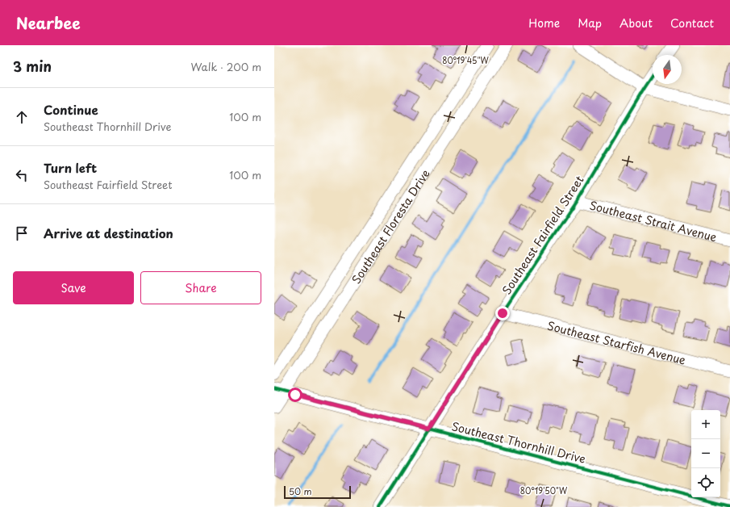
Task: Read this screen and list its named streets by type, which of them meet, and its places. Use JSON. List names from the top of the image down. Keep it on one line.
{"streets":{"street":["Southeast Strait Avenue","Southeast Floresta Drive","Southeast Fairfield Street","Southeast Starfish Avenue","Southeast Thornhill Drive"]},"crossings":[["Southeast Strait Avenue","Southeast Fairfield Street"],["Southeast Floresta Drive","Southeast Thornhill Drive"],["Southeast Fairfield Street","Southeast Starfish Avenue"],["Southeast Fairfield Street","Southeast Thornhill Drive"]],"scale_bar":"50 m","north":"bottom","page":{"header":"Nearbee","nav":["Home","Map","About","Contact"],"heading":["3 min","Walk · 200 m"],"list":[["Continue","Southeast Thornhill Drive","100 m"],["Turn left","Southeast Fairfield Street","100 m"],"Arrive at destination"],"buttons":["Save","Share"],"map_buttons":["+","−"],"scale":"50 m"},"coordinates":["80°19'45\"W","80°19'50\"W"]}
